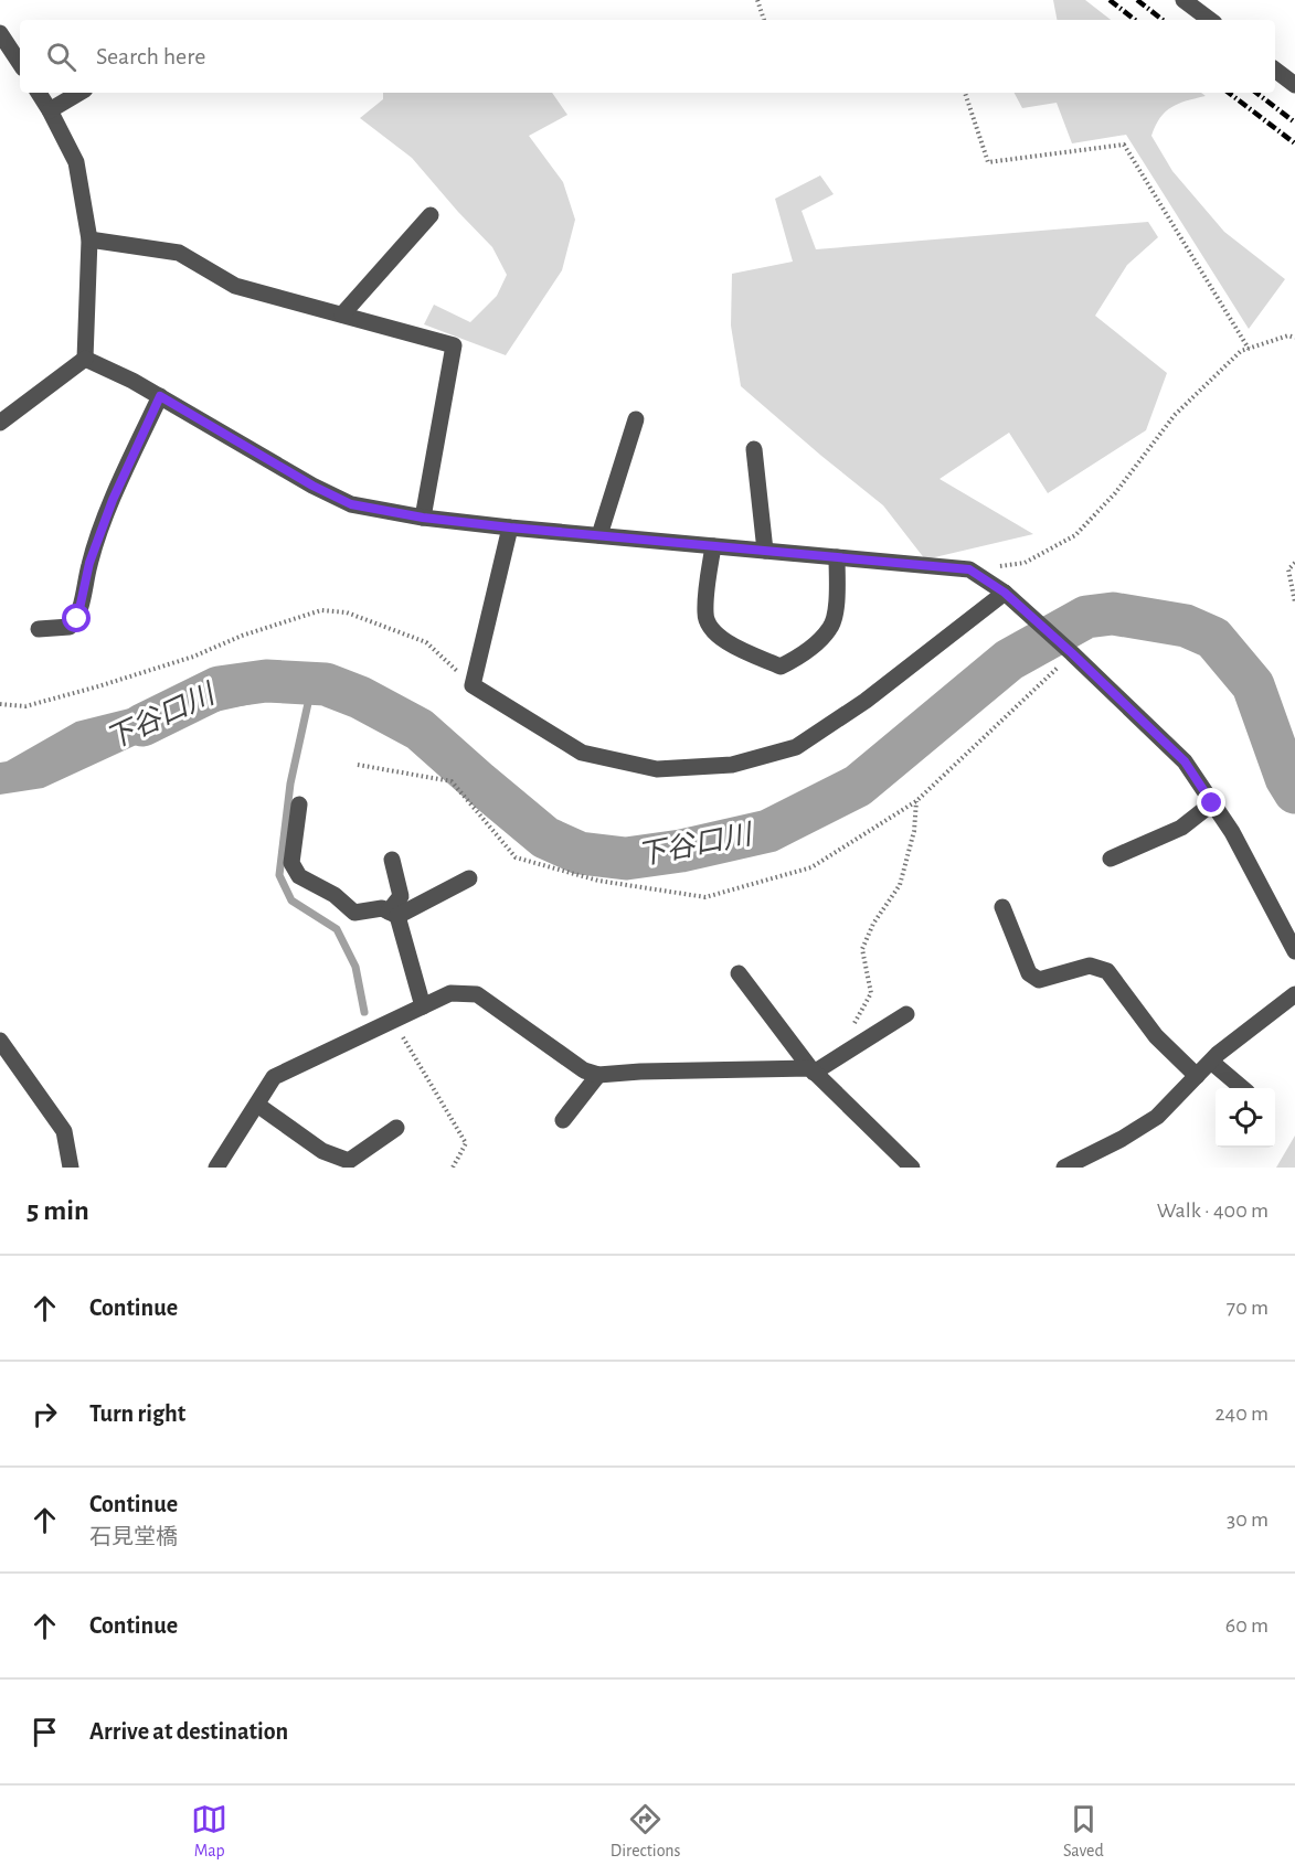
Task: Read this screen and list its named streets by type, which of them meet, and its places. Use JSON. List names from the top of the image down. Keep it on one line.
{"water":["下谷口川"],"page":{"search":"Search here","heading":["5 min","Walk · 400 m"],"list":[["Continue","70 m"],["Turn right","240 m"],["Continue","石見堂橋","30 m"],["Continue","60 m"],"Arrive at destination"],"nav":["Map","Directions","Saved"]}}
